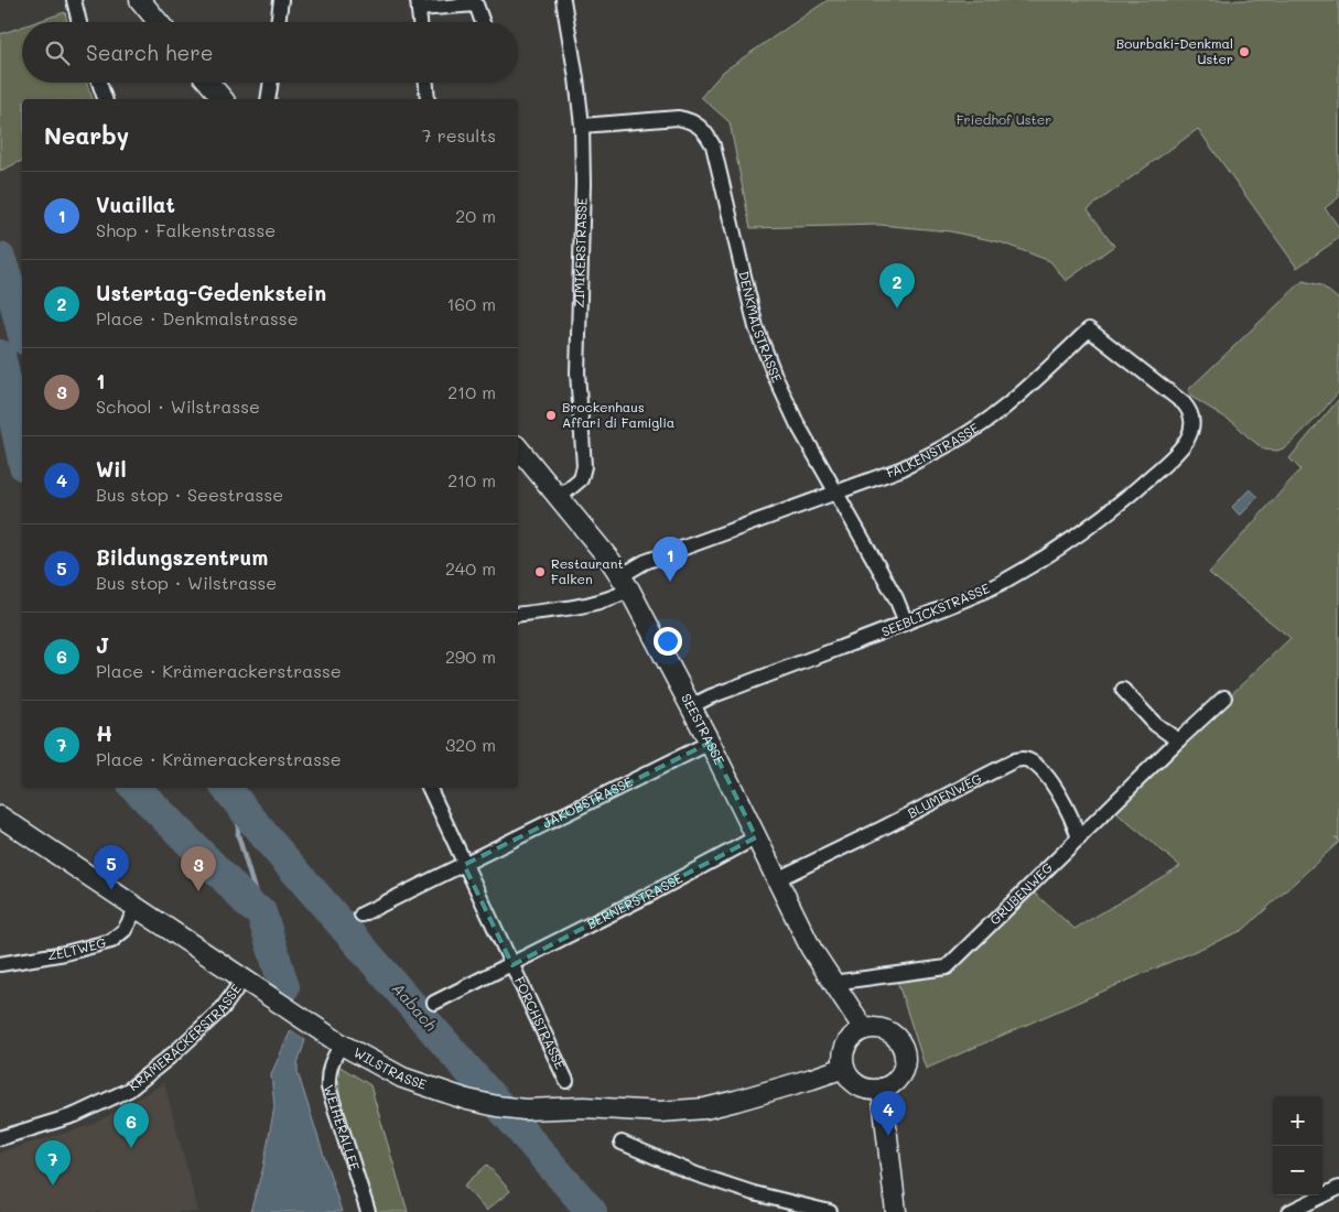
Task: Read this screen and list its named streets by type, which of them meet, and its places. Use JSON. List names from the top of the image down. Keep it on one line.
{"streets":{"street":["ZIMIKERSTRASSE","DENKMALSTRASSE","FALKENSTRASSE","SEEBLICKSTRASSE","SEESTRASSE","BLUMENWEG","JAKOBSTRASSE","GRUBENWEG","BERNERSTRASSE","ZELTWEG","FORCHSTRASSE","KRÄMERACKERSTRASSE","WILSTRASSE","WEIHERALLEE"]},"crossings":[["ZIMIKERSTRASSE","DENKMALSTRASSE"],["ZIMIKERSTRASSE","SEESTRASSE"],["DENKMALSTRASSE","FALKENSTRASSE"],["DENKMALSTRASSE","SEEBLICKSTRASSE"],["FALKENSTRASSE","SEEBLICKSTRASSE"],["FALKENSTRASSE","SEESTRASSE"],["SEEBLICKSTRASSE","SEESTRASSE"],["SEESTRASSE","BLUMENWEG"],["SEESTRASSE","JAKOBSTRASSE"],["SEESTRASSE","GRUBENWEG"],["SEESTRASSE","BERNERSTRASSE"],["SEESTRASSE","WILSTRASSE"],["BLUMENWEG","GRUBENWEG"],["JAKOBSTRASSE","FORCHSTRASSE"],["BERNERSTRASSE","FORCHSTRASSE"],["ZELTWEG","WILSTRASSE"],["KRÄMERACKERSTRASSE","WILSTRASSE"],["WILSTRASSE","WEIHERALLEE"]],"water":["Aabach"],"parks":["Friedhof Uster"],"places":["Bourbaki-Denkmal Uster","Brockenhaus Affari di Famiglia","Restaurant Falken"],"page":{"search":"Search here","heading":["Nearby","7 results"],"list":[{"mark":"1","name":"Vuaillat","note":"Shop · Falkenstrasse","value":"20 m"},{"mark":"2","name":"Ustertag-Gedenkstein","note":"Place · Denkmalstrasse","value":"160 m"},{"mark":"3","name":"1","note":"School · Wilstrasse","value":"210 m"},{"mark":"4","name":"Wil","note":"Bus stop · Seestrasse","value":"210 m"},{"mark":"5","name":"Bildungszentrum","note":"Bus stop · Wilstrasse","value":"240 m"},{"mark":"6","name":"J","note":"Place · Krämerackerstrasse","value":"290 m"},{"mark":"7","name":"H","note":"Place · Krämerackerstrasse","value":"320 m"}],"pins":["2","1","5","3","4","6","7"],"map_buttons":["+","−"]}}
